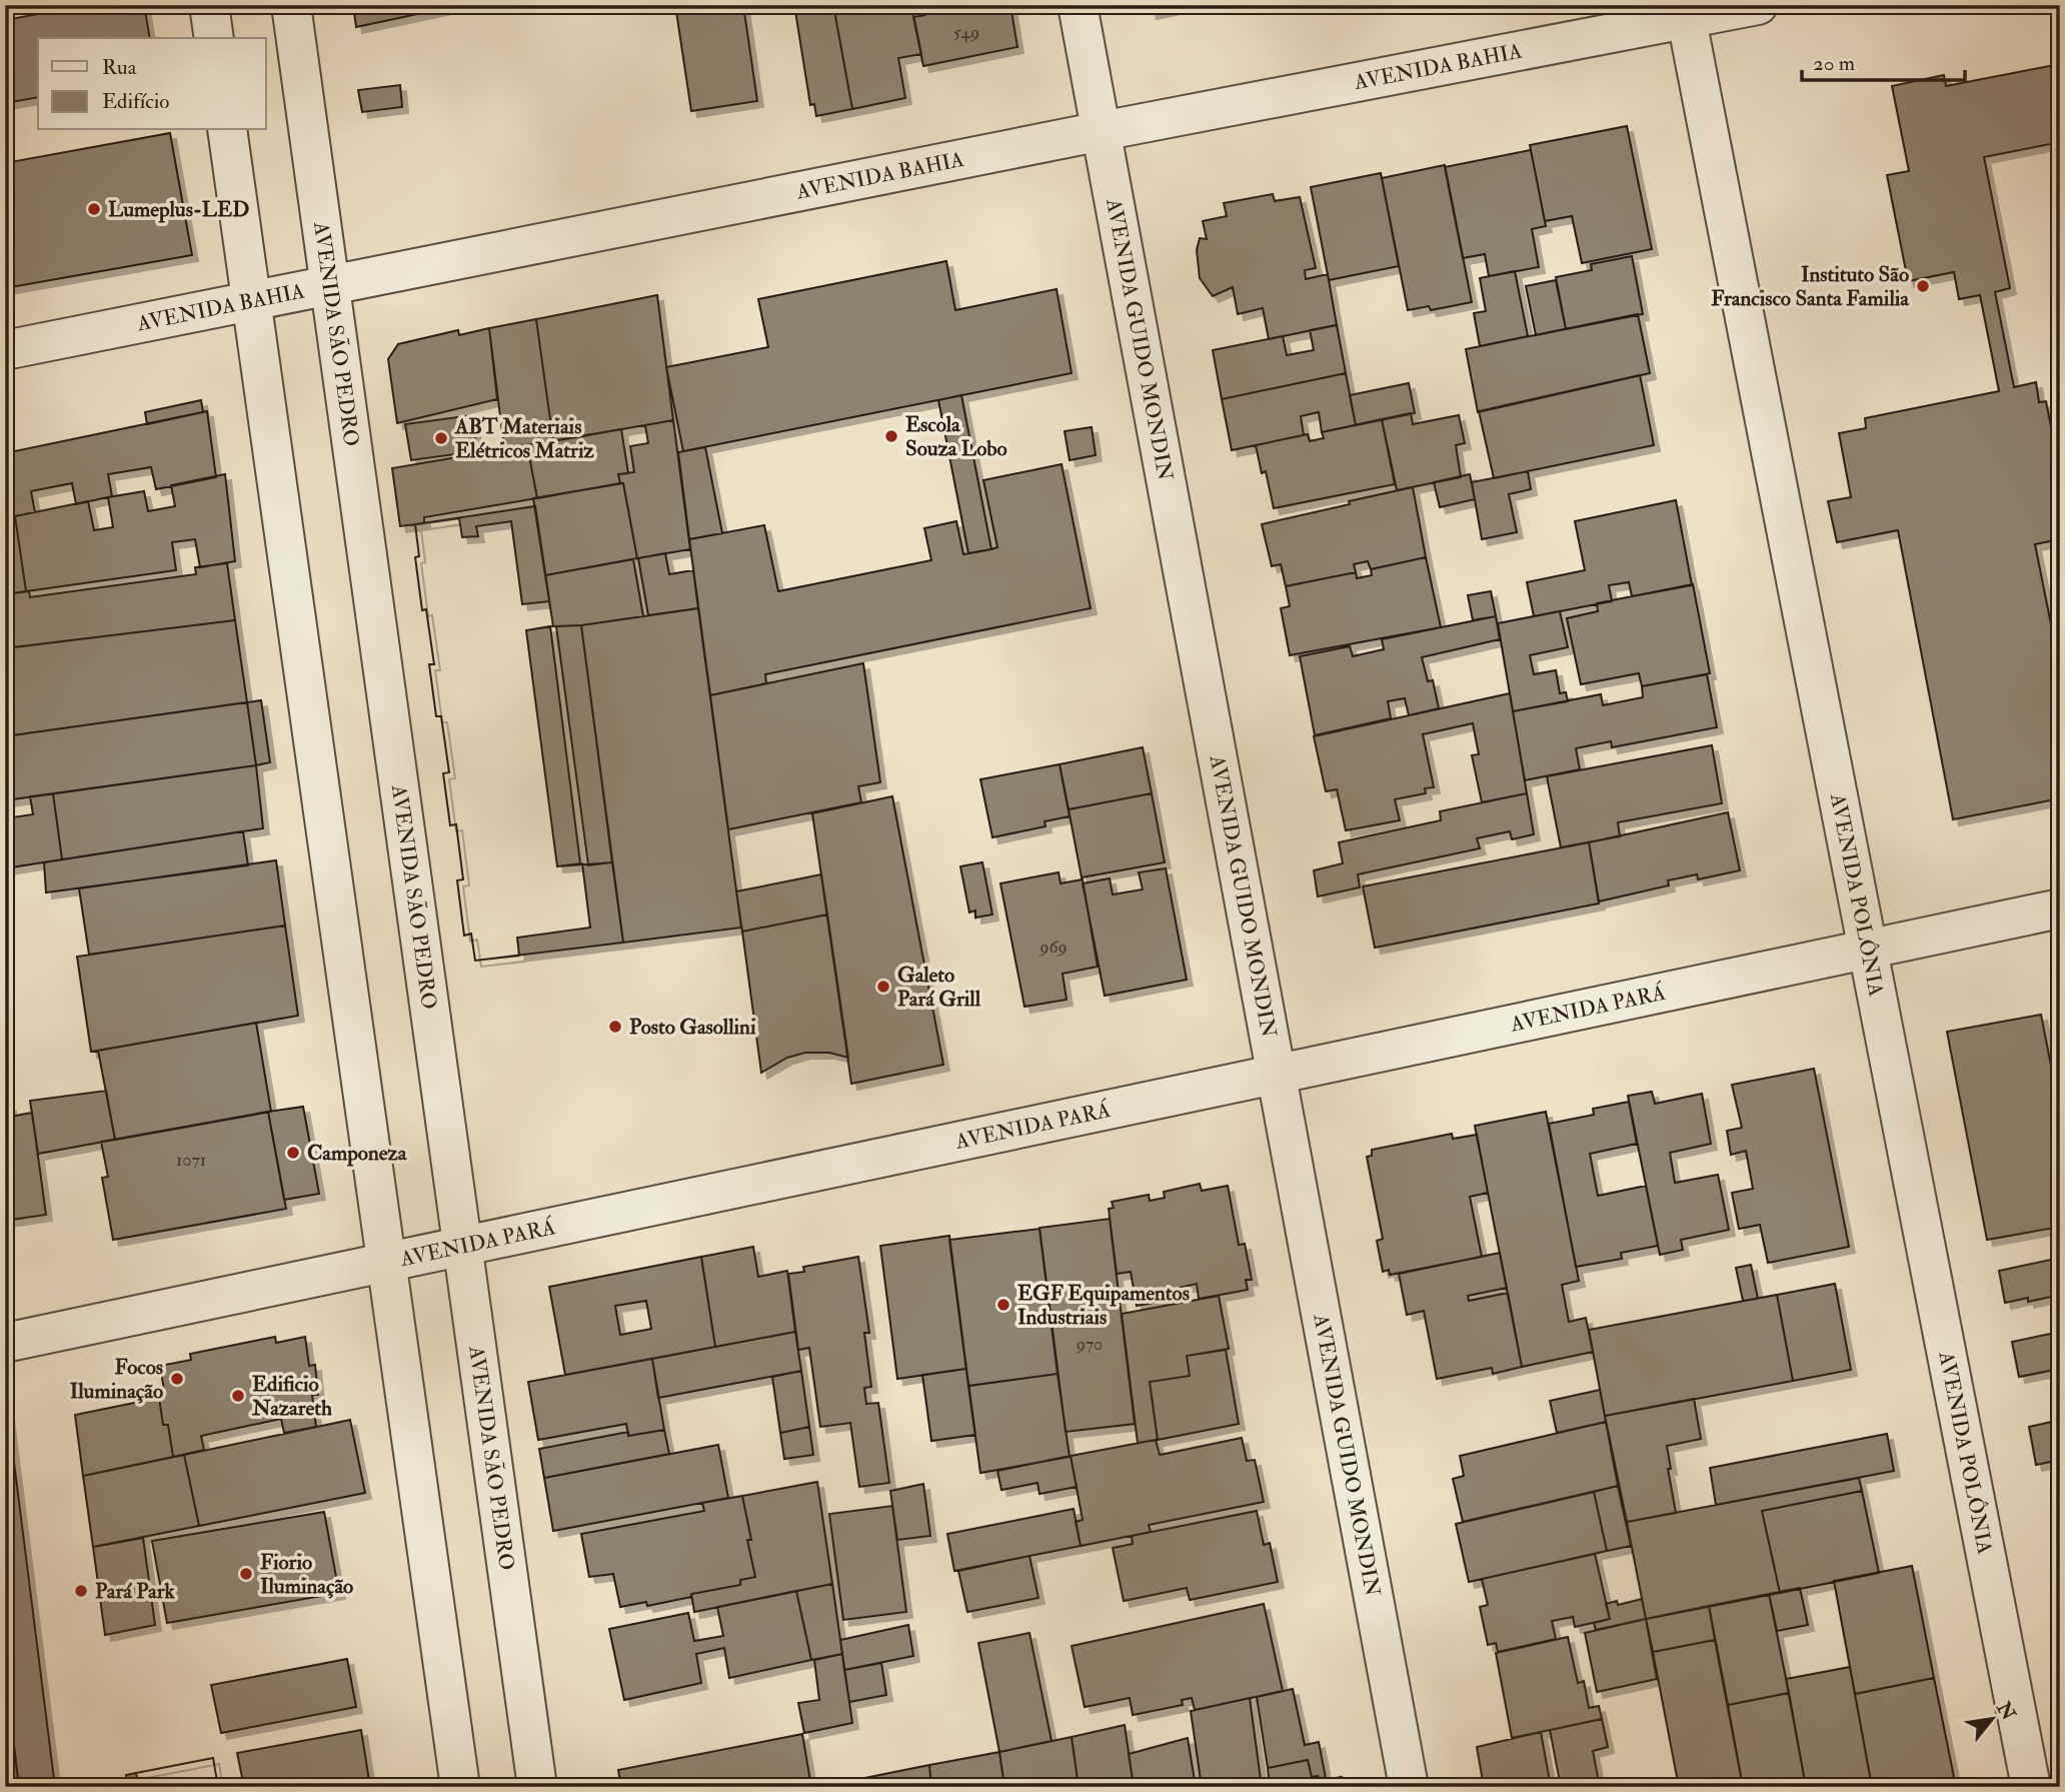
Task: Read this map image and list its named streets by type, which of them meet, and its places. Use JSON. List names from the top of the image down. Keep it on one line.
{"streets":{"street":["AVENIDA BAHIA","AVENIDA SÃO PEDRO","AVENIDA GUIDO MONDIN","AVENIDA POLÔNIA","AVENIDA PARÁ"]},"crossings":[["AVENIDA BAHIA","AVENIDA SÃO PEDRO"],["AVENIDA BAHIA","AVENIDA GUIDO MONDIN"],["AVENIDA BAHIA","AVENIDA POLÔNIA"],["AVENIDA SÃO PEDRO","AVENIDA PARÁ"],["AVENIDA GUIDO MONDIN","AVENIDA PARÁ"],["AVENIDA POLÔNIA","AVENIDA PARÁ"]],"places":["Lumeplus-LED","Instituto São Francisco Santa Familia","Escola Souza Lobo","ABT Materiais Elétricos Matriz","Galeto Pará Grill","Posto Gasollini","Camponeza","EGF Equipamentos Industriais","Focos Iluminação","Edificio Nazareth","Fiorio Iluminação","Pará Park"],"house_numbers":["549","969","1071","970"],"legend":["Rua","Edifício"],"scale_bar":"20 m","north":"top right"}
